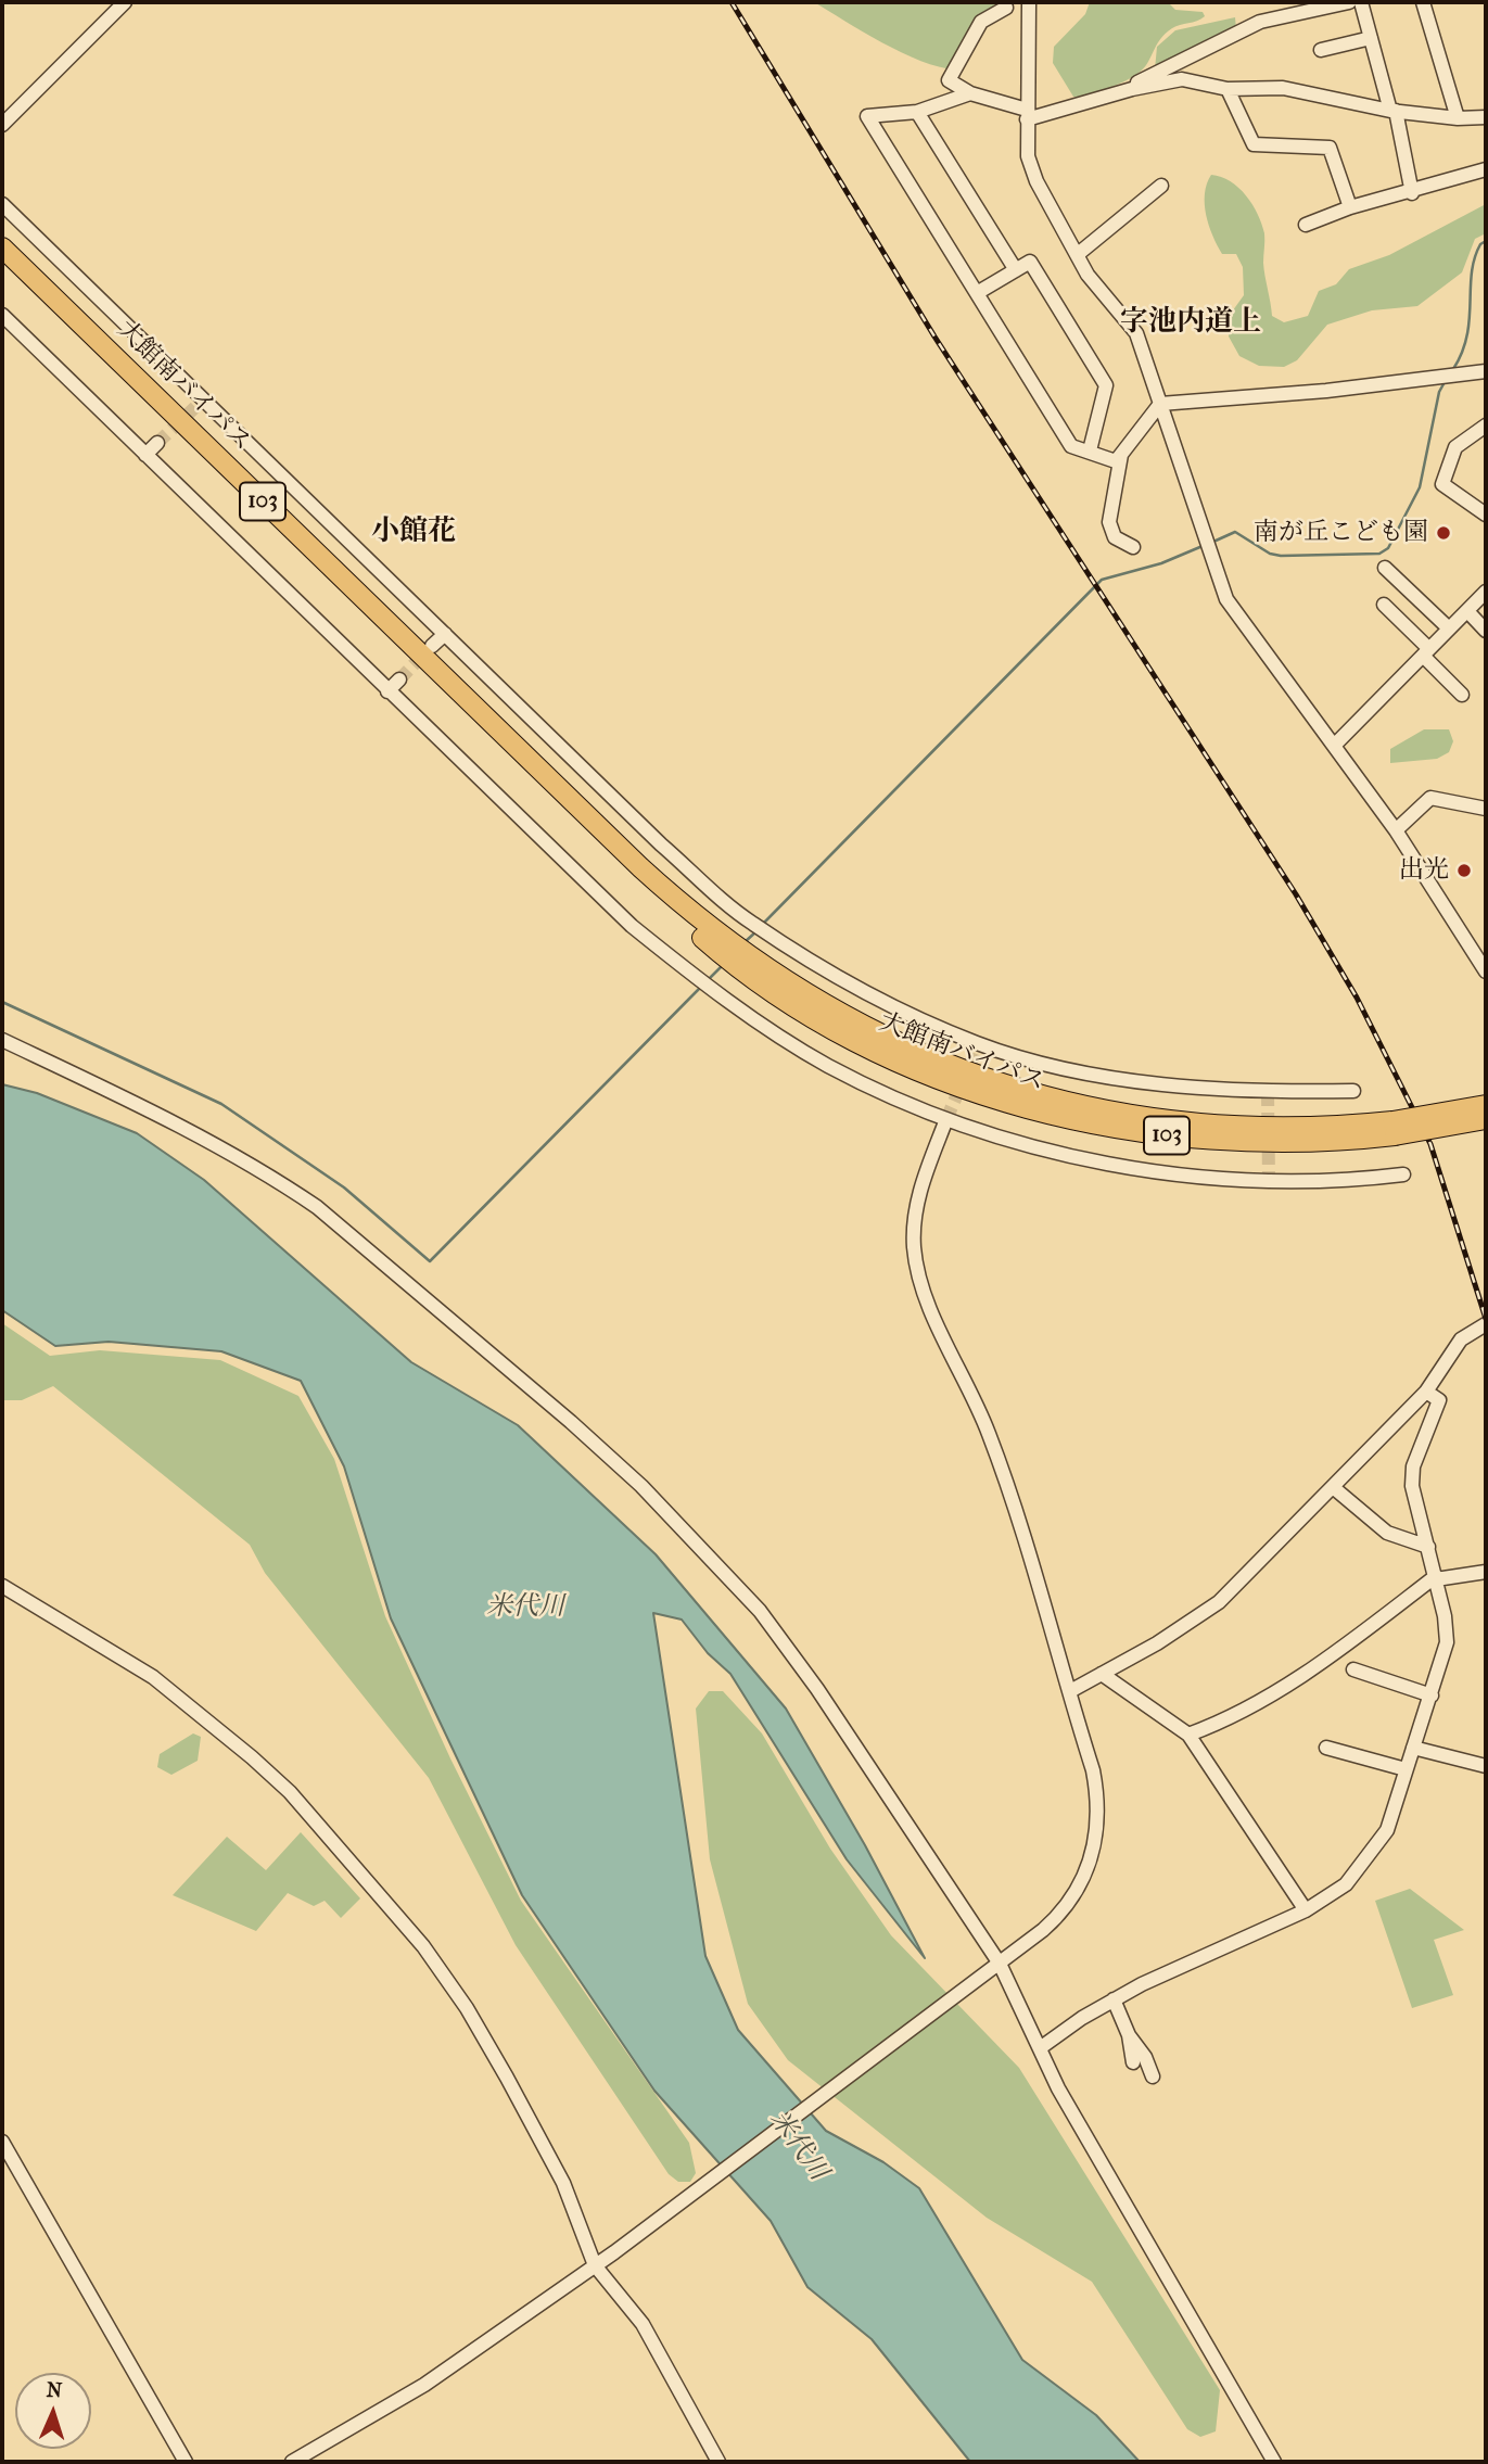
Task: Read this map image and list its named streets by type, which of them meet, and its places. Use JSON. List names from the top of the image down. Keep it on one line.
{"streets":{"highway":["大館南バイパス","103"]},"districts":["字池内道上","小館花"],"water":["米代川"],"places":["南が丘こども園","出光"],"north":"top"}
